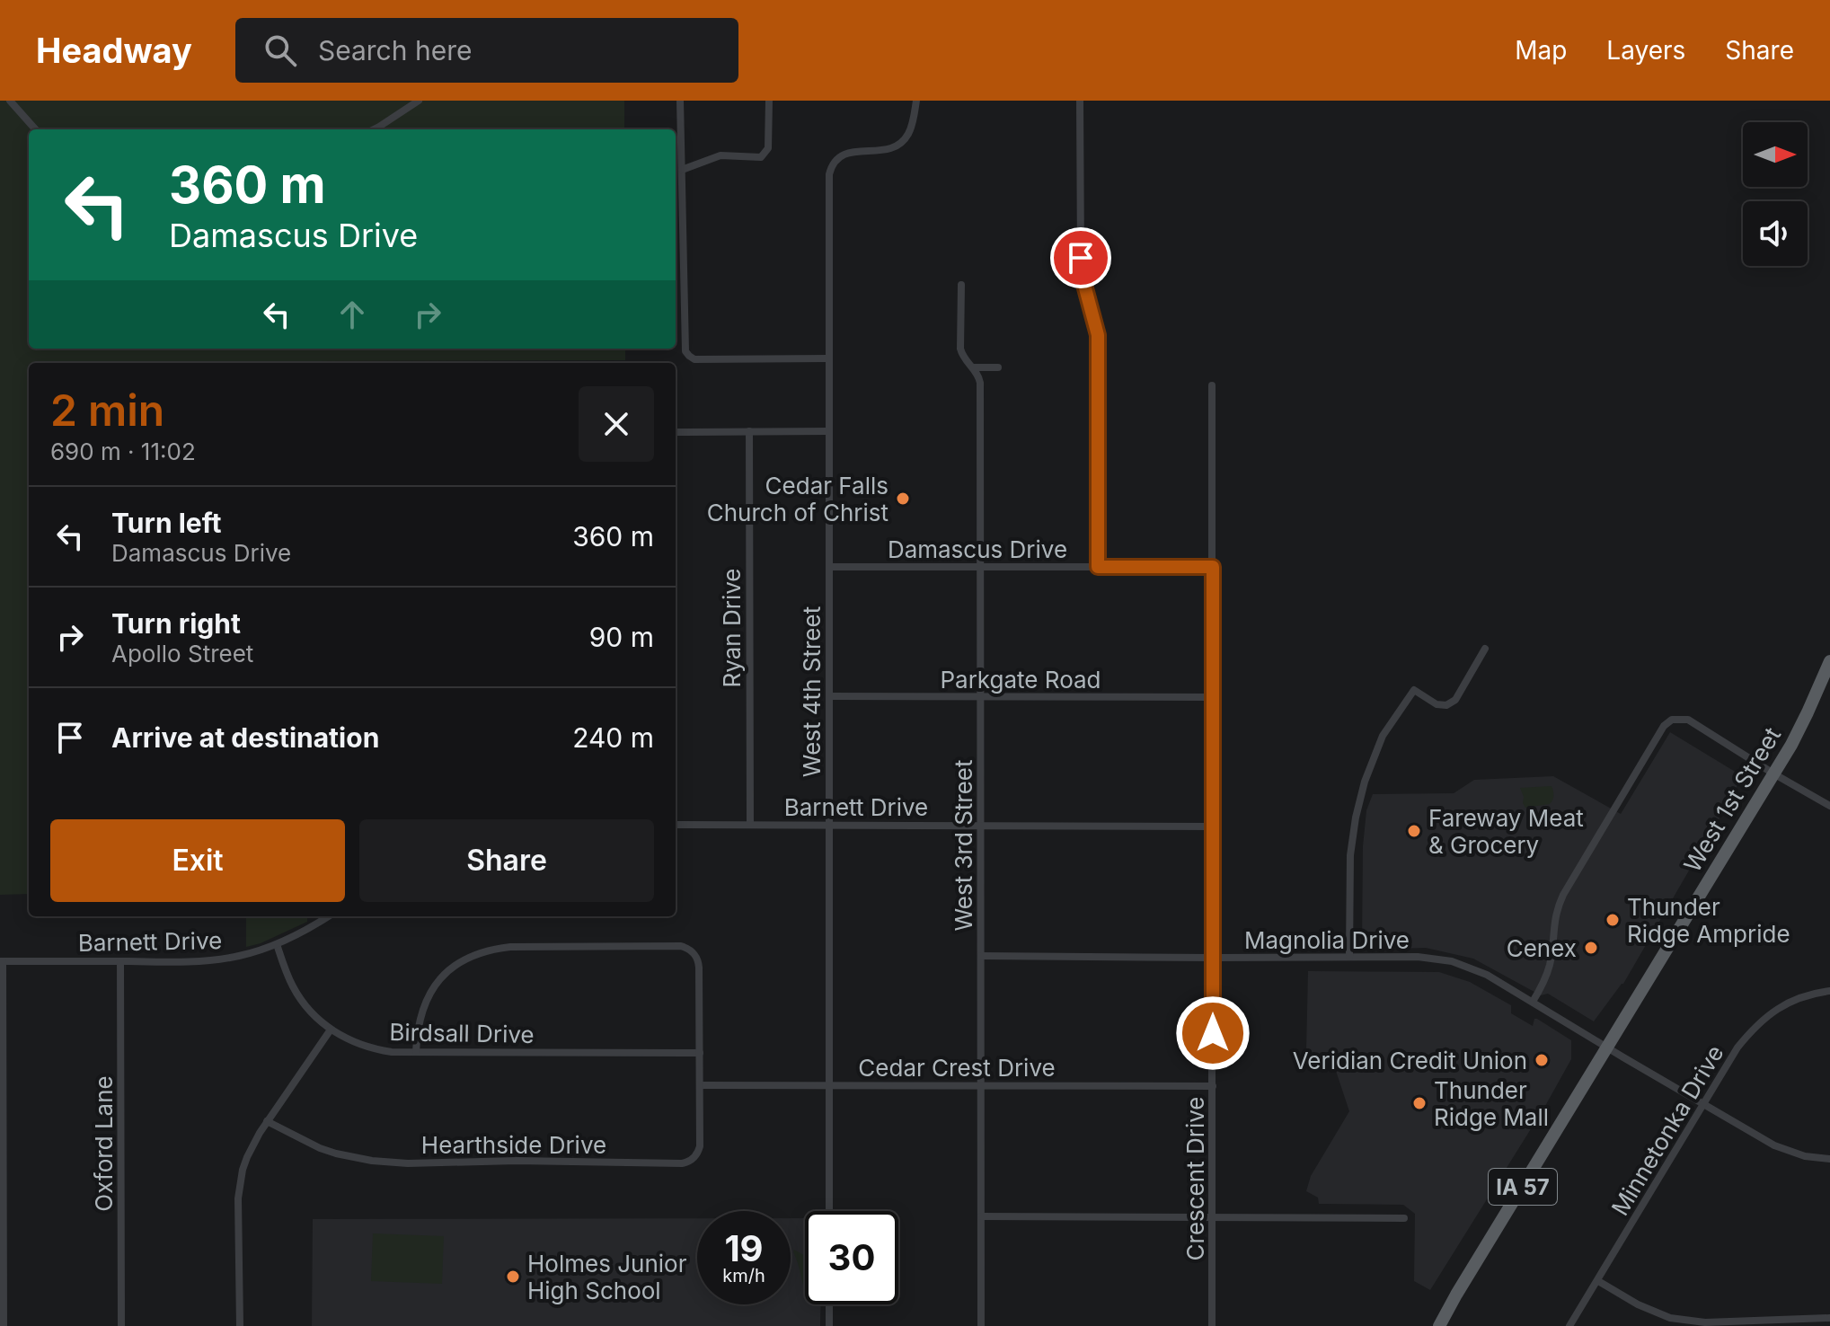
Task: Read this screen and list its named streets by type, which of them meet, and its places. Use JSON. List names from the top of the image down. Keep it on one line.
{"streets":{"main road":["West 1st Street","IA 57"],"street":["Damascus Drive","Ryan Drive","Parkgate Road","West 4th Street","Barnett Drive","West 3rd Street","Magnolia Drive","Birdsall Drive","Cedar Crest Drive","Minnetonka Drive","Oxford Lane","Hearthside Drive","Crescent Drive"]},"crossings":[["Damascus Drive","West 4th Street"],["Damascus Drive","West 3rd Street"],["Damascus Drive","Crescent Drive"],["Ryan Drive","Barnett Drive"],["Parkgate Road","West 4th Street"],["Parkgate Road","West 3rd Street"],["Parkgate Road","Crescent Drive"],["West 4th Street","Barnett Drive"],["West 4th Street","Cedar Crest Drive"],["West 1st Street","Magnolia Drive"],["Barnett Drive","West 3rd Street"],["Barnett Drive","Birdsall Drive"],["Barnett Drive","Oxford Lane"],["Barnett Drive","Crescent Drive"],["West 3rd Street","Magnolia Drive"],["West 3rd Street","Cedar Crest Drive"],["Magnolia Drive","Minnetonka Drive"],["Magnolia Drive","Crescent Drive"],["Birdsall Drive","Hearthside Drive"],["Cedar Crest Drive","Hearthside Drive"],["Cedar Crest Drive","Crescent Drive"]],"places":["Cedar Falls Church of Christ","Fareway Meat & Grocery","Thunder Ridge Ampride","Cenex","Veridian Credit Union","Thunder Ridge Mall","Holmes Junior High School"],"north":"right","page":{"header":"Headway","search":"Search here","nav":["Map","Layers","Share"],"turn":["360 m","Damascus Drive"],"heading":["2 min","690 m · 11:02"],"list":[{"name":"Turn left","note":"Damascus Drive","value":"360 m"},{"name":"Turn right","note":"Apollo Street","value":"90 m"},{"name":"Arrive at destination","value":"240 m"}],"buttons":["Exit","Share"],"speed":"19 km/h","limit":"30"}}
